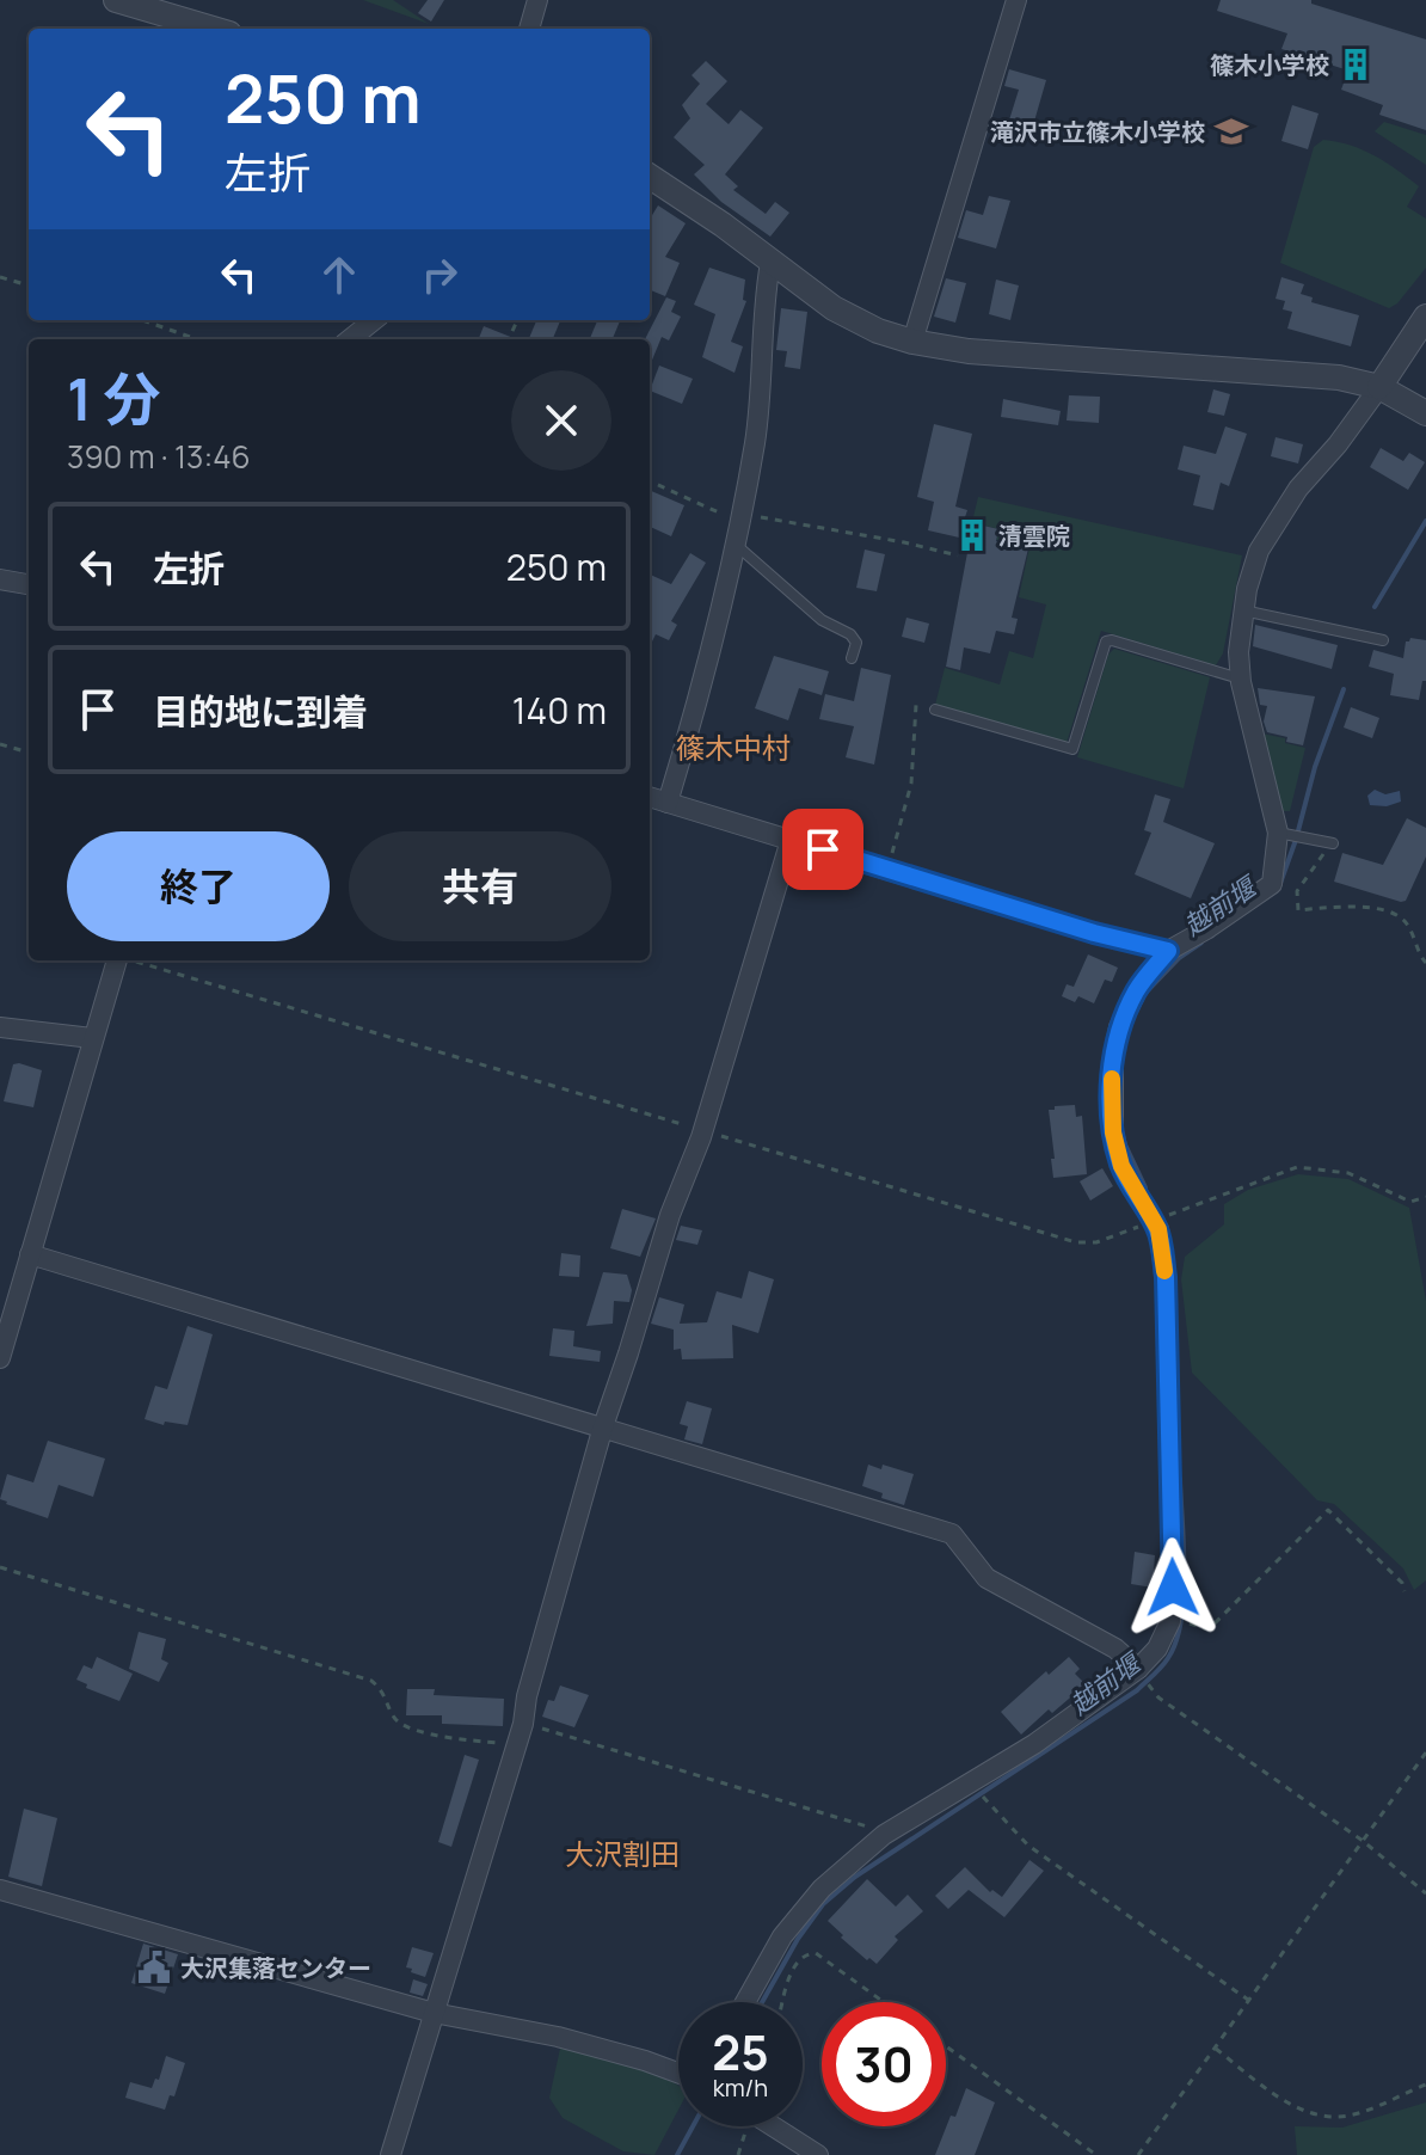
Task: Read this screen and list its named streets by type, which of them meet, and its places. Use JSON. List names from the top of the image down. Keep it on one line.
{"districts":["篠木中村","大沢割田"],"water":["越前堰"],"places":{"building":["篠木小学校","清雲院"],"school or university":["滝沢市立篠木小学校"],"public building":["大沢集落センター"]},"page":{"turn":["250 m","左折"],"heading":["1 分","390 m · 13:46"],"list":[{"name":"左折","value":"250 m"},{"name":"目的地に到着","value":"140 m"}],"buttons":["終了","共有"],"speed":"25 km/h","limit":"30"}}
